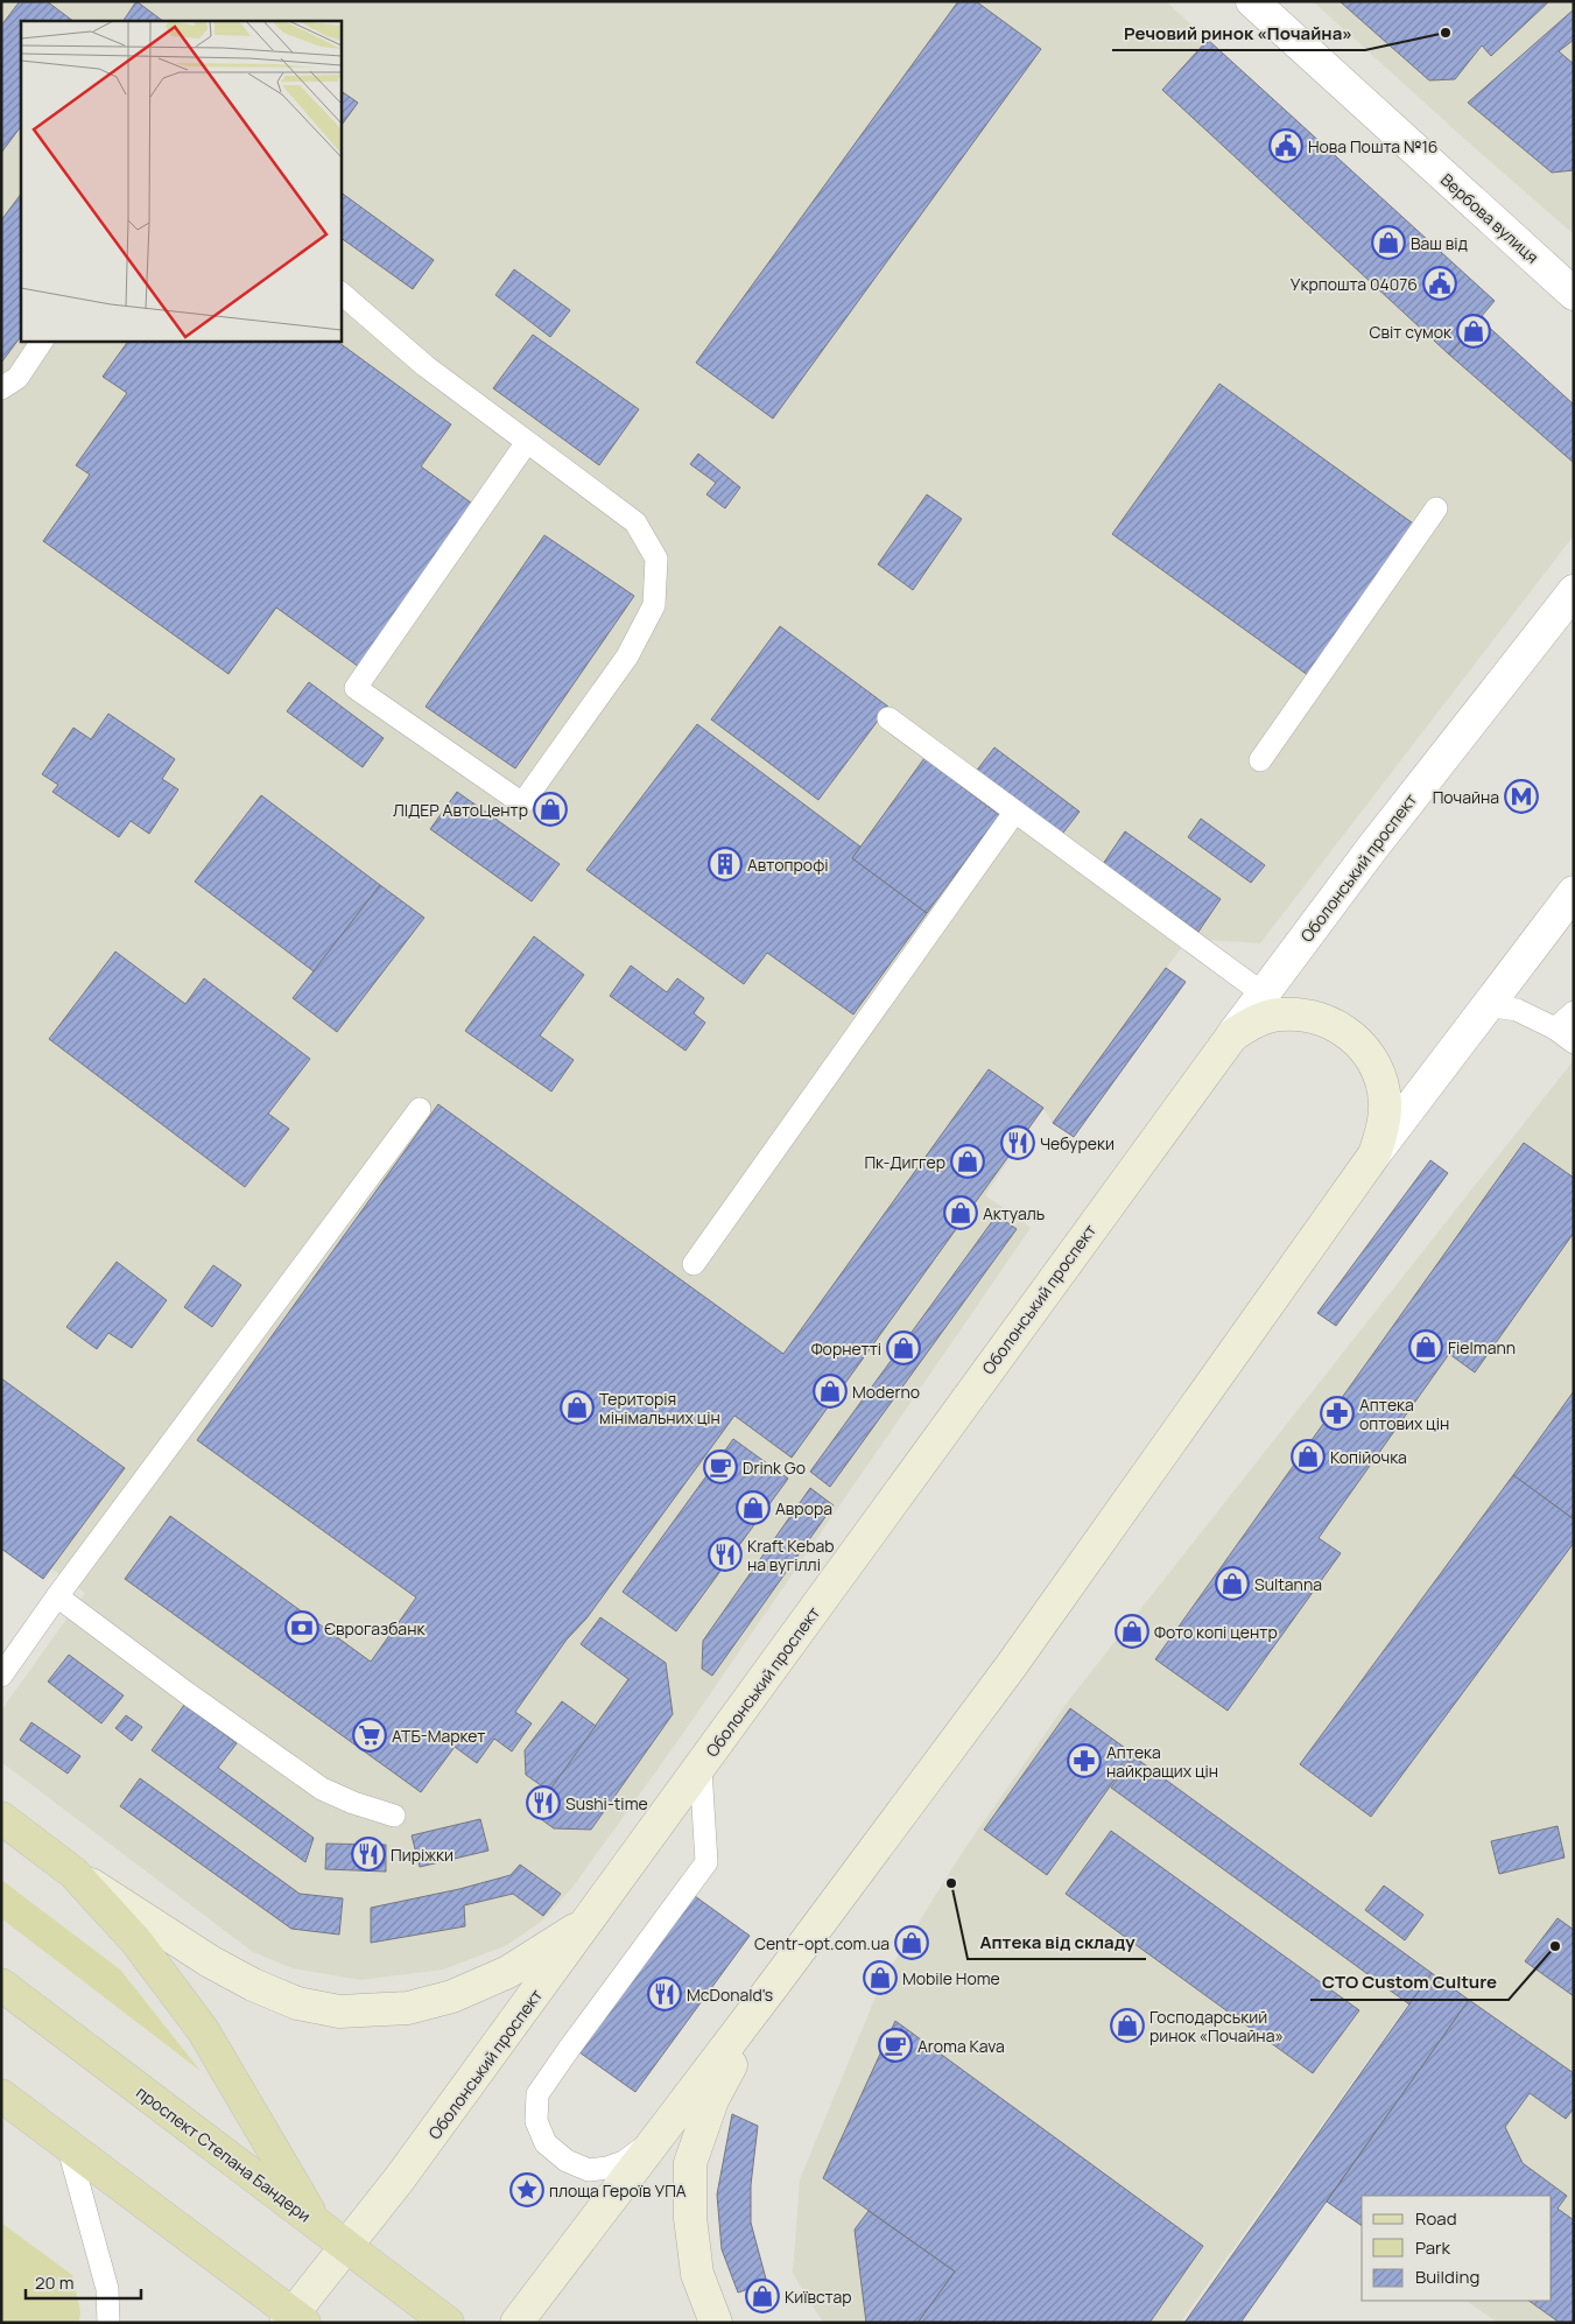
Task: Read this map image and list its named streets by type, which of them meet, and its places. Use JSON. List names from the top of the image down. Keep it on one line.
{"streets":{"main road":["Оболонський проспект","проспект Степана Бандери"],"street":["Вербова вулиця"]},"crossings":[["Оболонський проспект","проспект Степана Бандери"]],"places":{"other":["Речовий ринок «Почайна»","Аптека від складу","СТО Custom Culture"],"public building":["Нова Пошта №16","Укрпошта 04076"],"shop":["Ваш від","Світ сумок","ЛІДЕР АвтоЦентр","Пк-Диггер","Актуаль","Fielmann","Форнетті","Moderno","Територія мінімальних цін","Копійочка","Аврора","Sultanna","Фото копі центр","Centr-opt.com.ua","Mobile Home","Господарський ринок «Почайна»","Київстар"],"metro station":["Почайна"],"building":["Автопрофі"],"restaurant":["Чебуреки","Kraft Kebab на вугіллі","Sushi-time","Пиріжки","McDonald's"],"pharmacy":["Аптека оптових цін","Аптека найкращих цін"],"cafe":["Drink Go","Aroma Kava"],"bank":["Єврогазбанк"],"supermarket":["АТБ-Маркет"],"place":["площа Героїв УПА"]},"legend":["Road","Park","Building"],"scale_bar":"20 m"}
